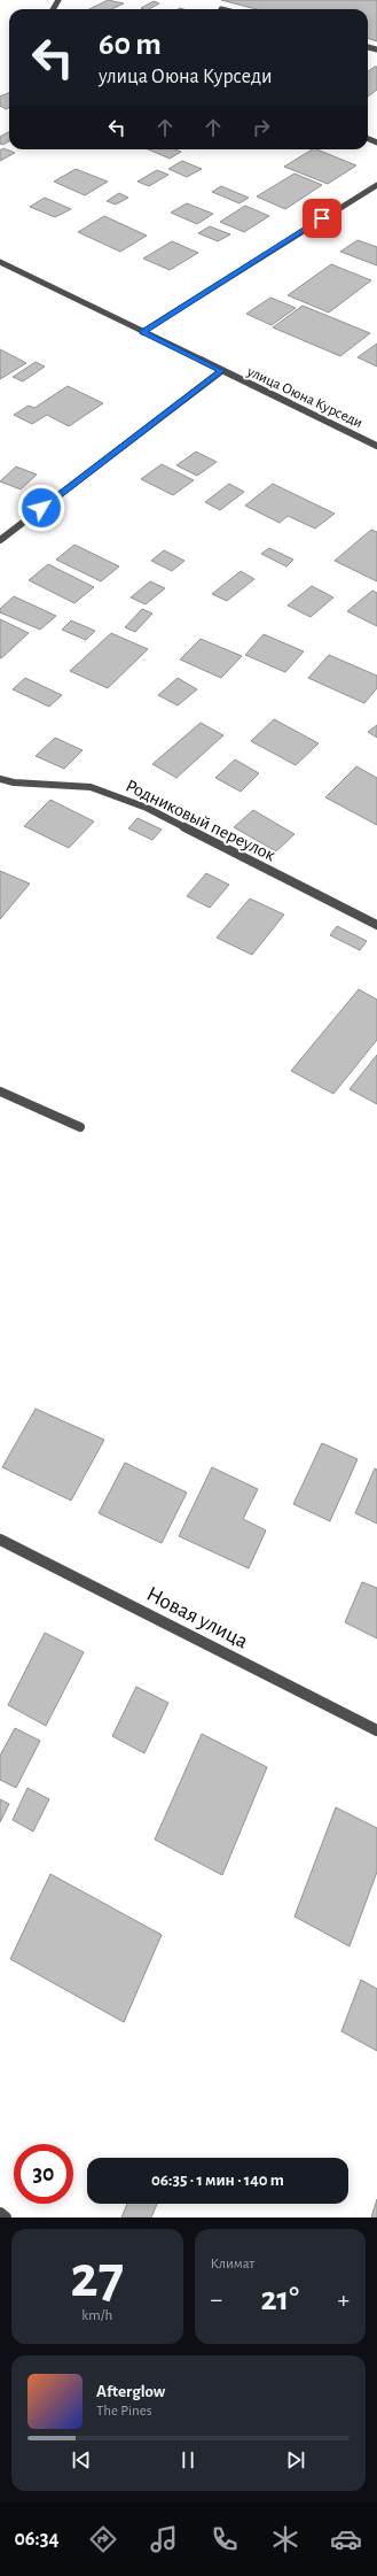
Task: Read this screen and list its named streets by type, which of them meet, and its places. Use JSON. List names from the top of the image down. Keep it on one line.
{"streets":{"street":["улица Оюна Курседи","Родниковый переулок","Новая улица"]},"page":{"turn":["60 m","улица Оюна Курседи"],"limit":"30","trip":"06:35 · 1 мин · 140 m","tile":[["27","km/h"],"Климат"],"heat":["−","21°","+"],"song":["Afterglow","The Pines"],"tabs":"06:34"}}
